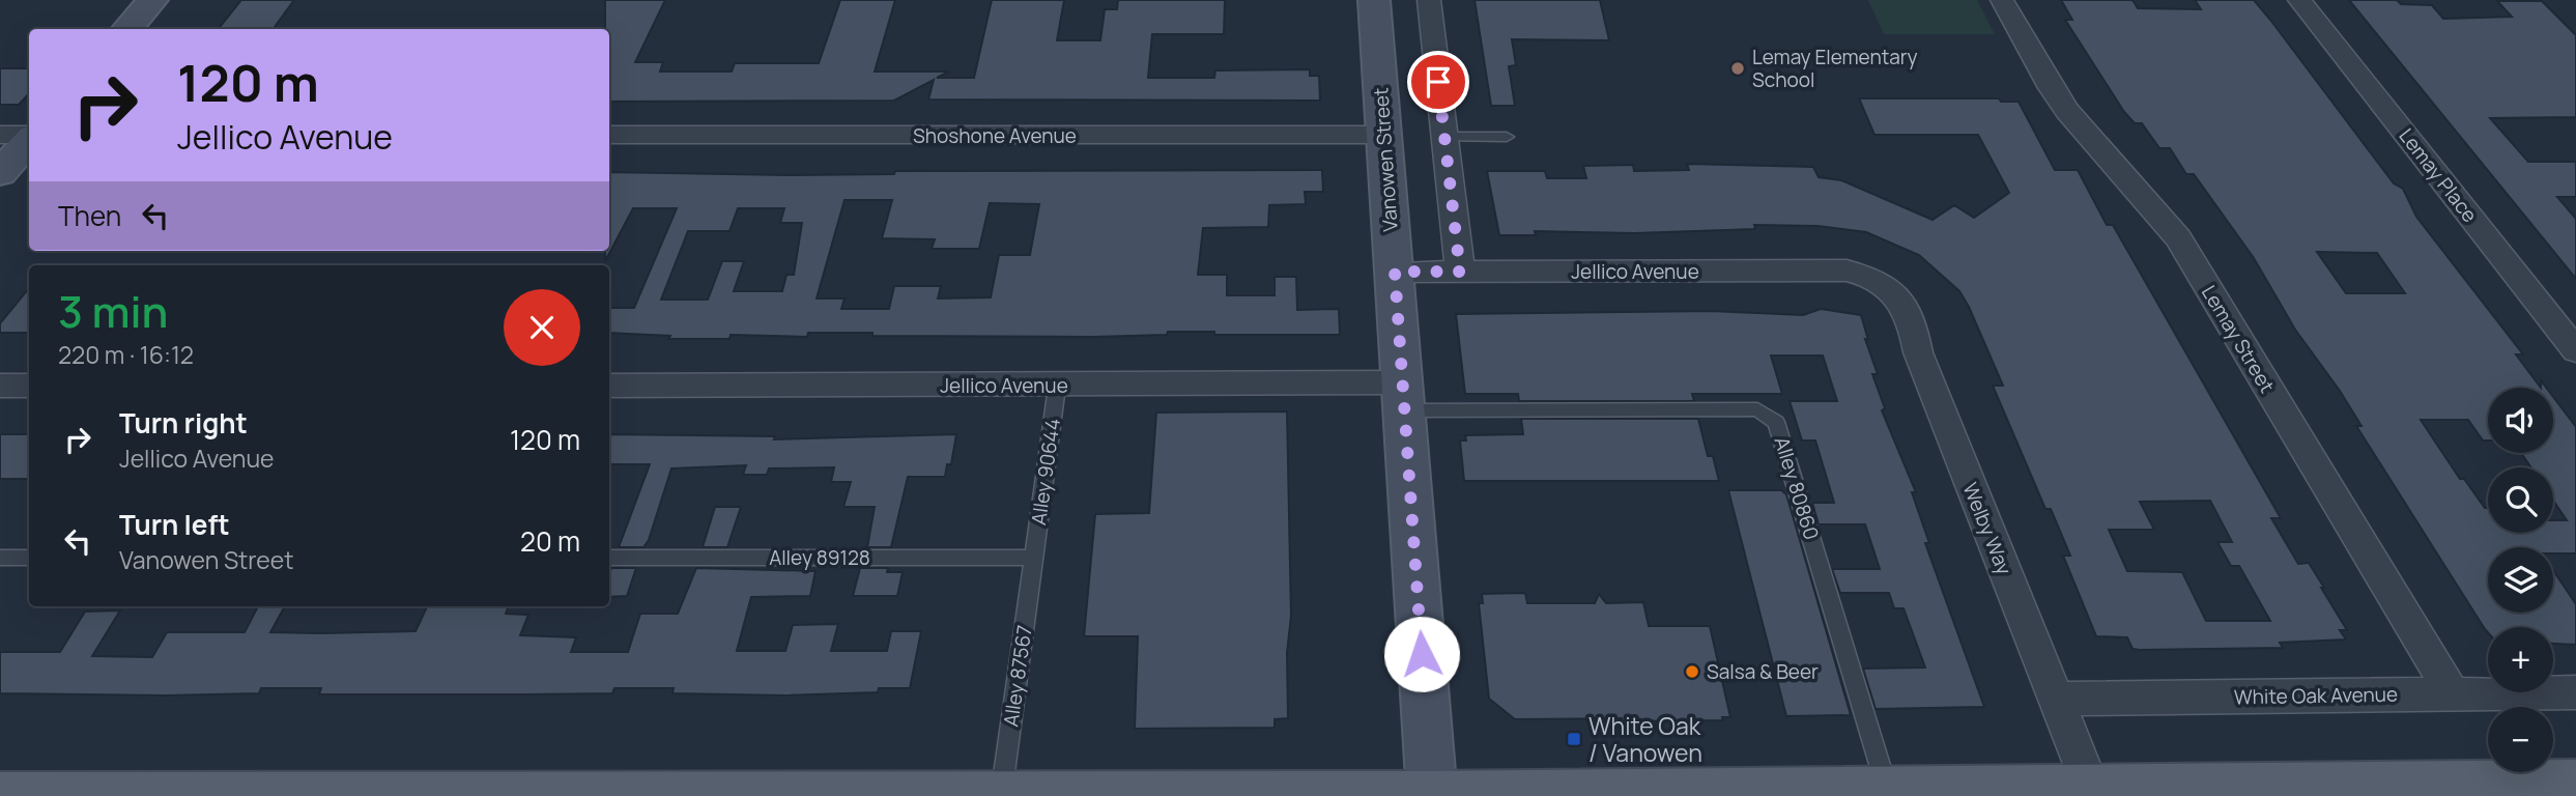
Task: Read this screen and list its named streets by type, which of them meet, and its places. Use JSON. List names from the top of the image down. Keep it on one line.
{"streets":{"main road":["Vanowen Street"],"street":["Shoshone Avenue","Lemay Place","Jellico Avenue","Lemay Street","Welby Way","White Oak Avenue"],"lane":["Alley 90644","Alley 80860","Alley 89128","Alley 87567"]},"crossings":[["Shoshone Avenue","Vanowen Street"],["Vanowen Street","Jellico Avenue"],["Vanowen Street","Alley 80860"],["Jellico Avenue","Alley 90644"],["Jellico Avenue","Alley 80860"],["Jellico Avenue","Welby Way"],["Lemay Street","White Oak Avenue"],["Alley 90644","Alley 89128"],["Alley 90644","Alley 87567"],["Welby Way","White Oak Avenue"],["Alley 89128","Alley 87567"]],"places":{"other":["Lemay Elementary School","Salsa & Beer"],"transit":["White Oak / Vanowen"]},"page":{"turn":["120 m","Jellico Avenue"],"then":"Then","heading":["3 min","220 m · 16:12"],"map_buttons":["+","−"],"list":[{"name":"Turn right","note":"Jellico Avenue","value":"120 m"},{"name":"Turn left","note":"Vanowen Street","value":"20 m"}]}}
